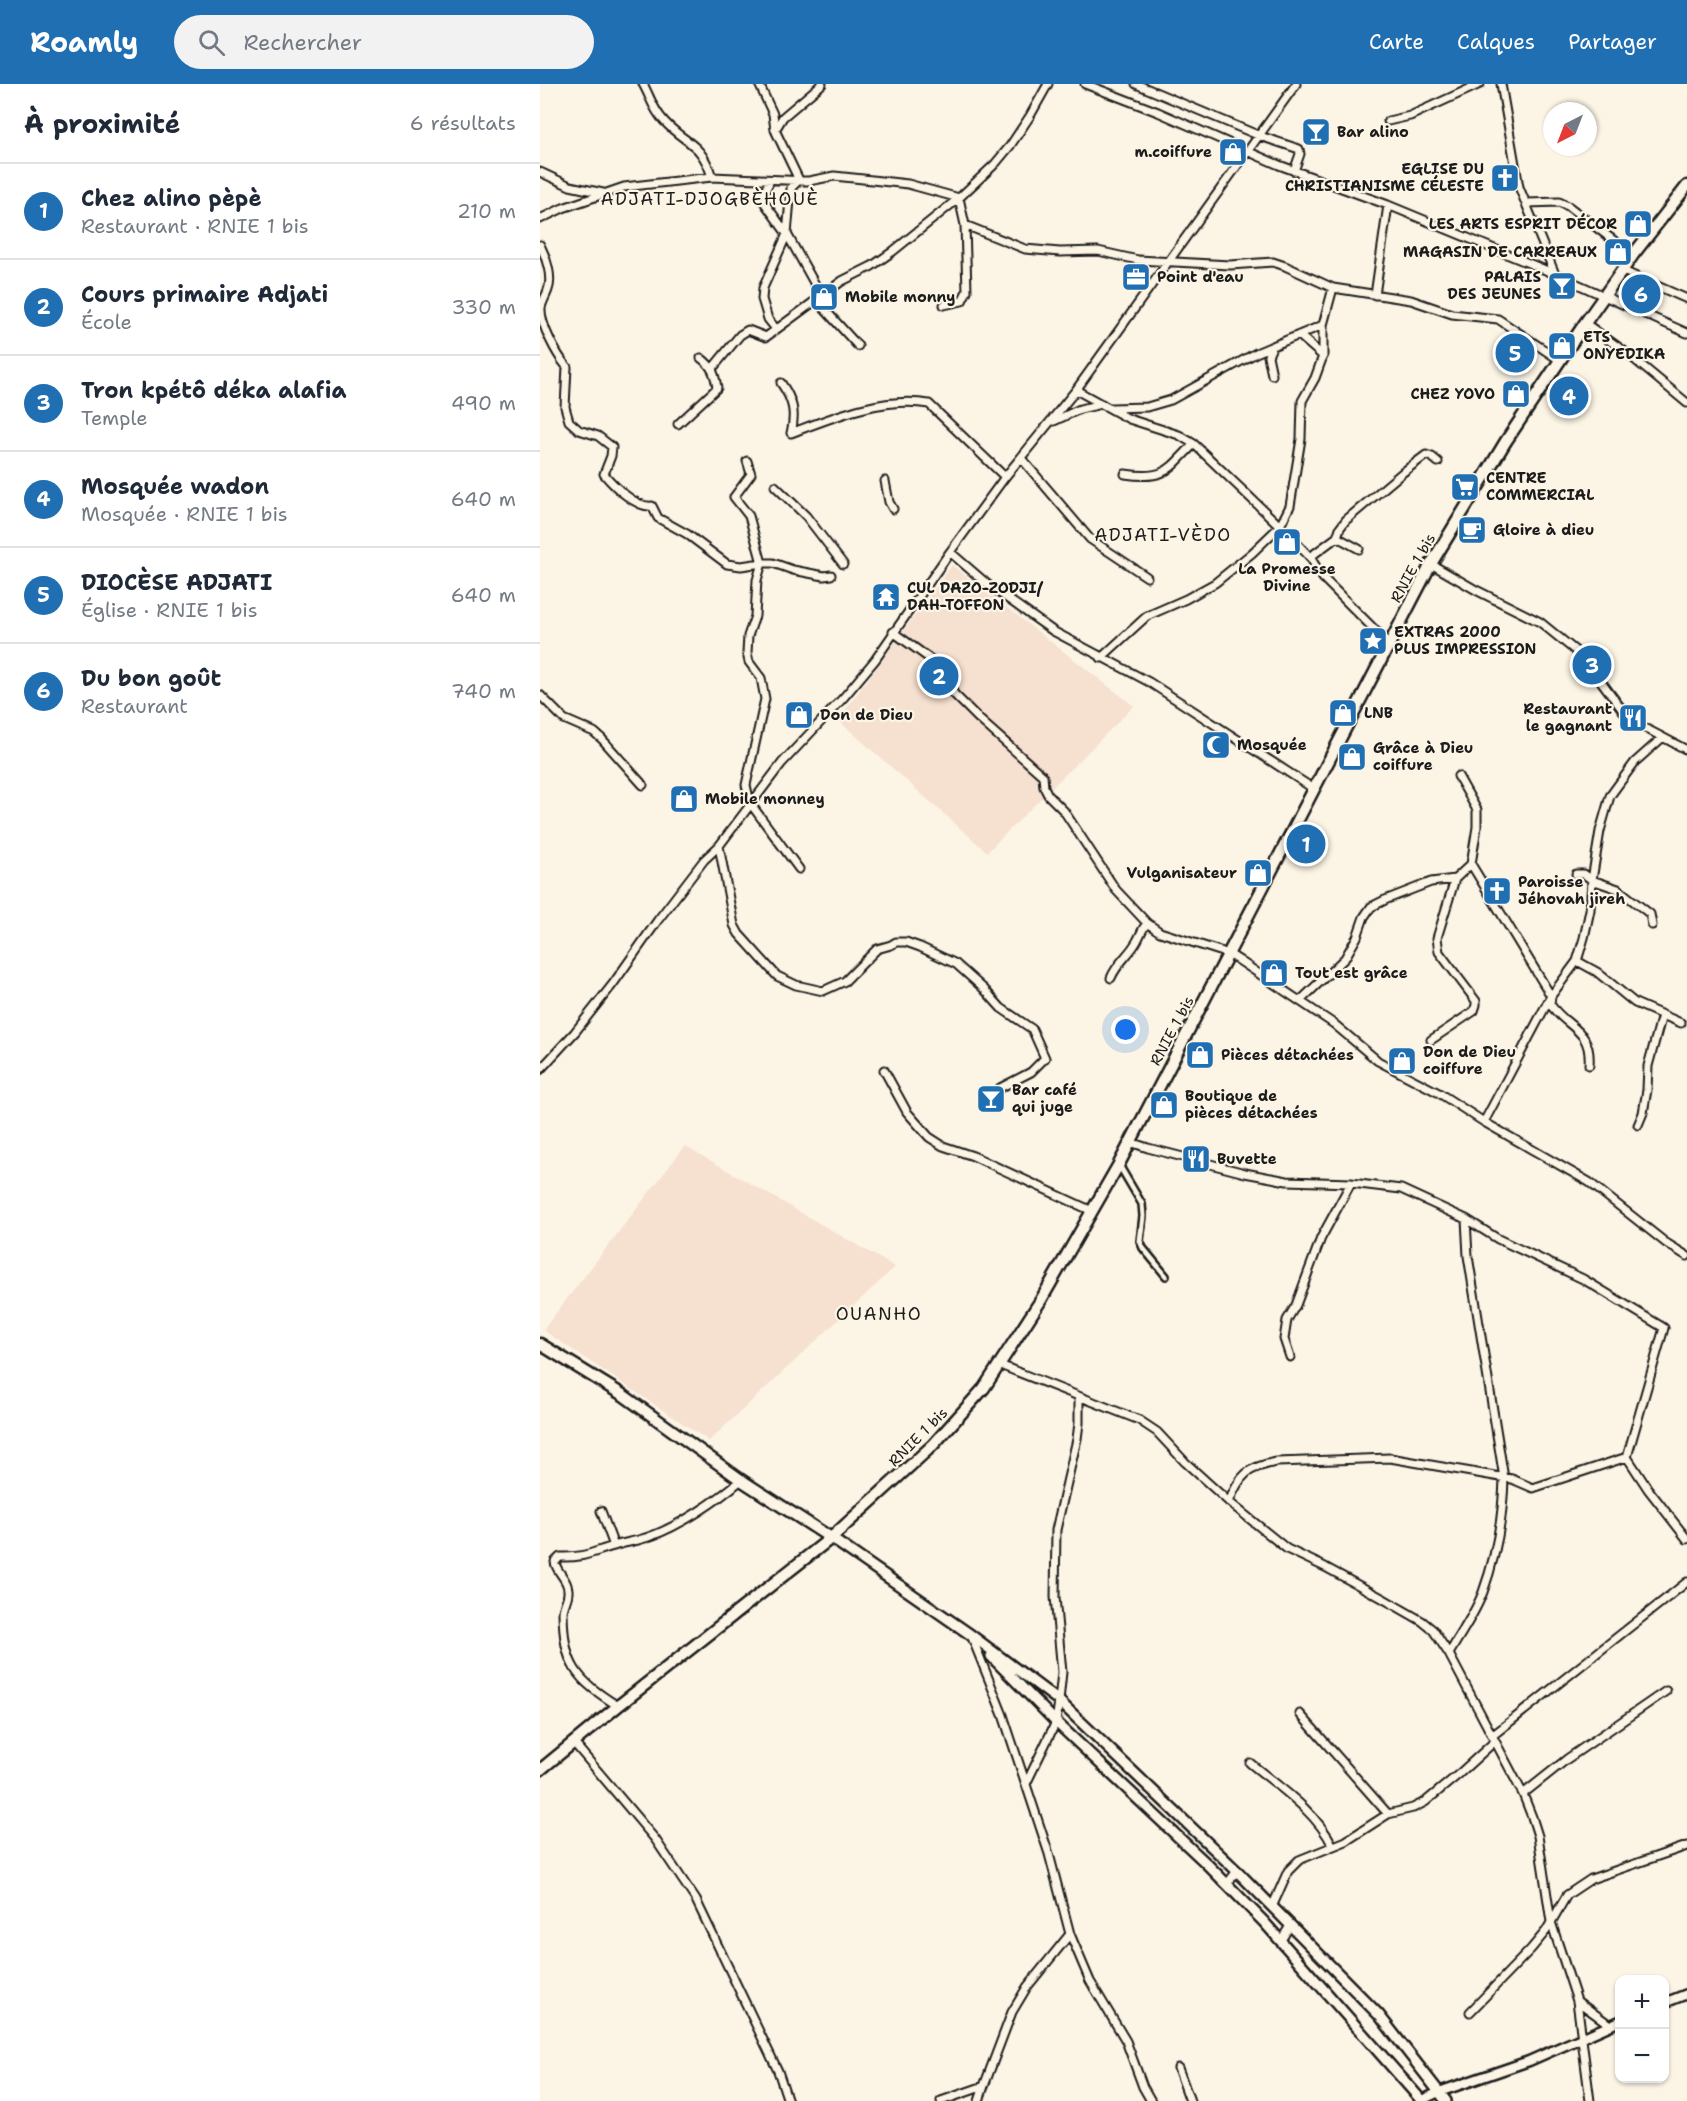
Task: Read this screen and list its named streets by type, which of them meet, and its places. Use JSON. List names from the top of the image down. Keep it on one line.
{"streets":{"main road":["RNIE 1 bis"]},"districts":["ADJATI-DJOGBÈHOUÈ","ADJATI-VÈDO","OUANHO"],"places":{"bar":["Bar alino","PALAIS DES JEUNES","Bar café qui juge"],"shop":["m.coiffure","LES ARTS ESPRIT DÉCOR","MAGASIN DE CARREAUX","Mobile monny","ETS ONYEDIKA","CHEZ YOVO","La Promesse Divine","LNB","Don de Dieu","Grâce à Dieu coiffure","Mobile monney","Vulganisateur","Tout est grâce","Pièces détachées","Don de Dieu coiffure","Boutique de pièces détachées"],"church":["EGLISE DU CHRISTIANISME CÉLESTE","Paroisse Jéhovah jireh"],"office":["Point d'eau"],"supermarket":["CENTRE COMMERCIAL"],"cafe":["Gloire à dieu"],"temple":["CUL DAZO-ZODJI/ DAH-TOFFON"],"place":["EXTRAS 2000 PLUS IMPRESSION"],"restaurant":["Restaurant le gagnant","Buvette"],"mosque":["Mosquée"]},"north":"bottom left","page":{"header":"Roamly","search":"Rechercher","nav":["Carte","Calques","Partager"],"heading":["À proximité","6 résultats"],"list":[{"mark":"1","name":"Chez alino pèpè","note":"Restaurant · RNIE 1 bis","value":"210 m"},{"mark":"2","name":"Cours primaire Adjati","note":"École","value":"330 m"},{"mark":"3","name":"Tron kpétô déka alafia","note":"Temple","value":"490 m"},{"mark":"4","name":"Mosquée wadon","note":"Mosquée · RNIE 1 bis","value":"640 m"},{"mark":"5","name":"DIOCÈSE ADJATI","note":"Église · RNIE 1 bis","value":"640 m"},{"mark":"6","name":"Du bon goût","note":"Restaurant","value":"740 m"}],"pins":["6","5","4","3","2","1"],"map_buttons":["+","−"]}}
